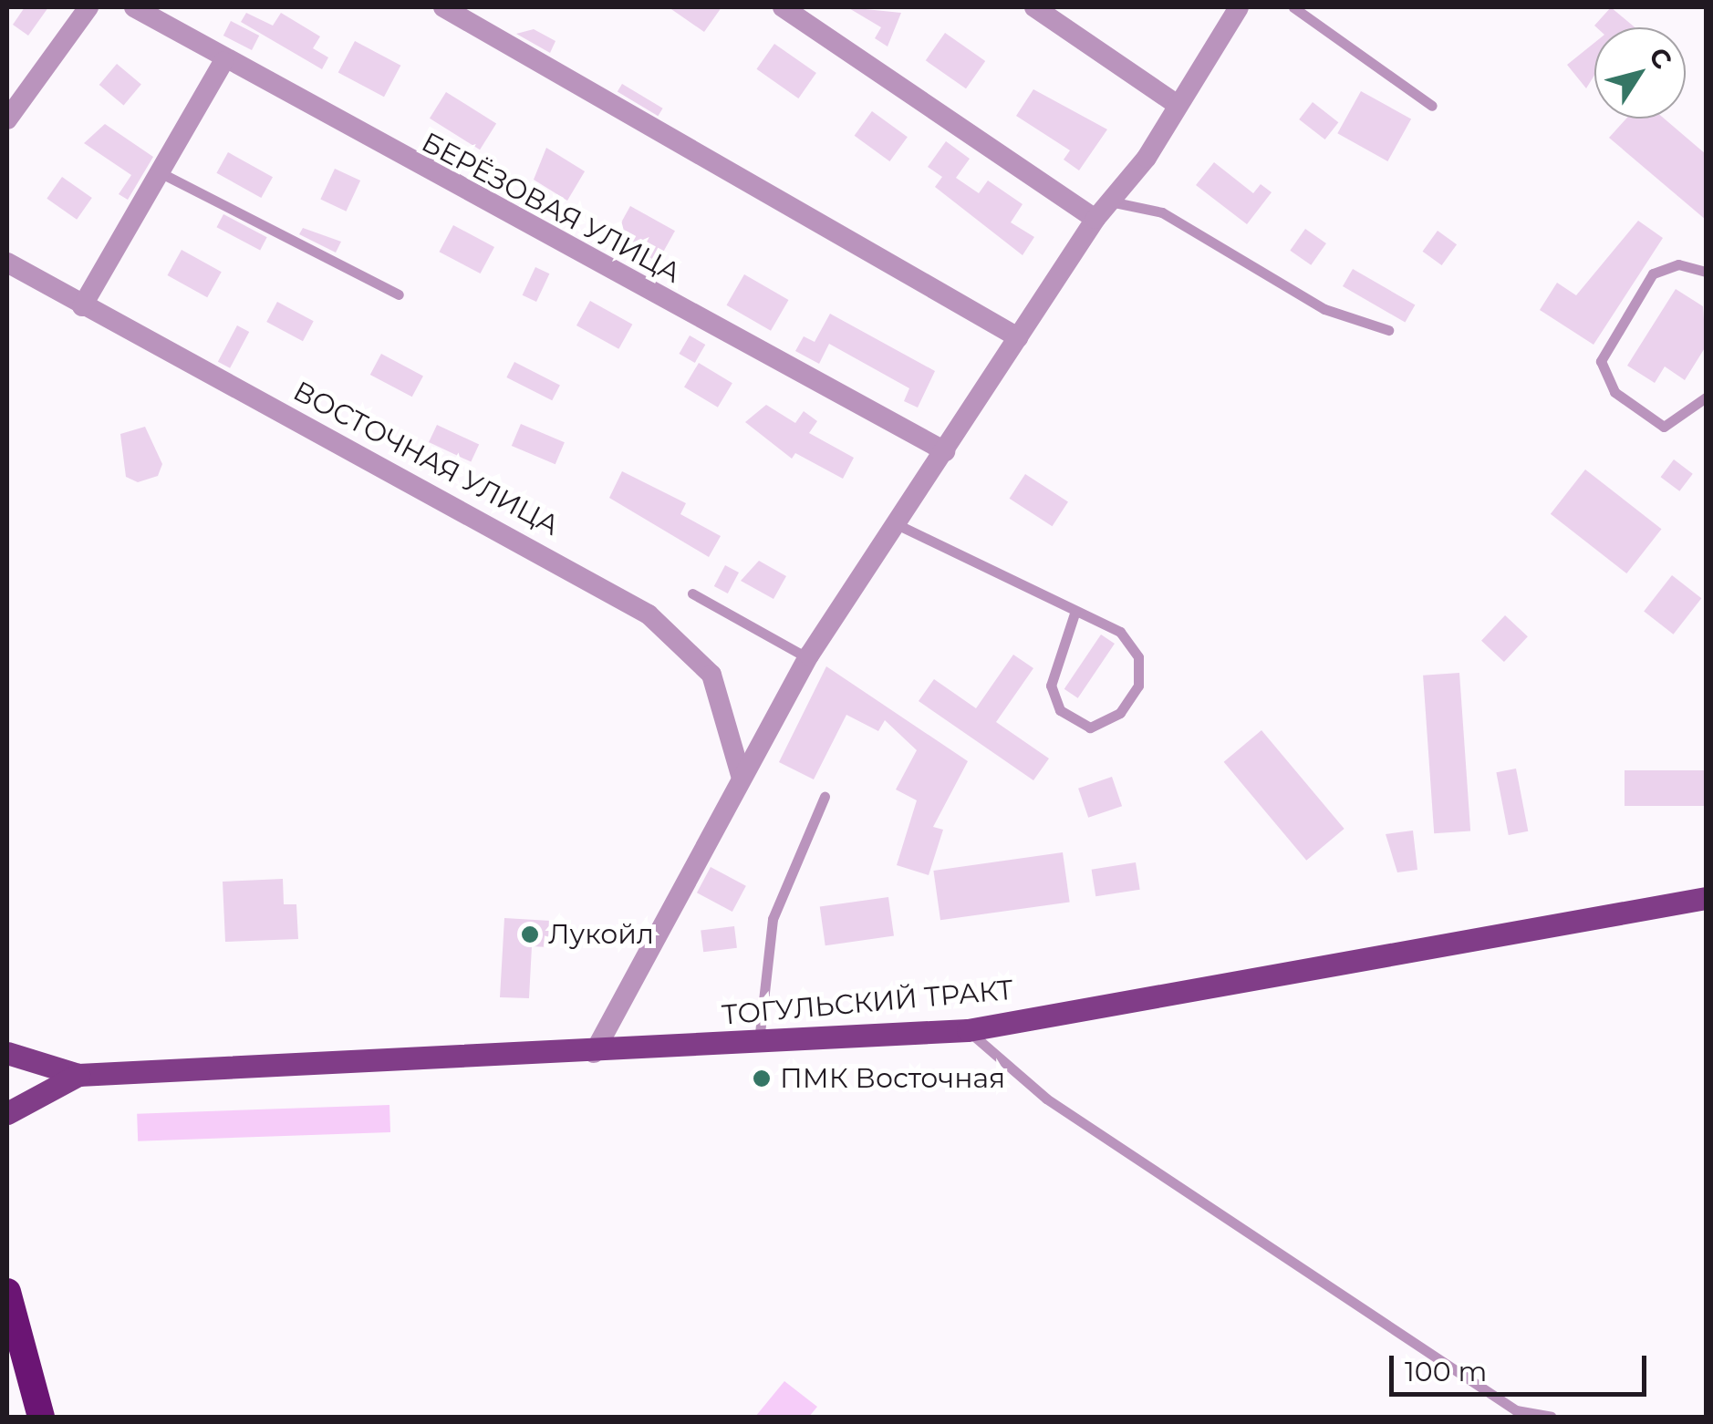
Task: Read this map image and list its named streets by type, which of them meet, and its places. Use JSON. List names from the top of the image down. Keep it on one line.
{"streets":{"main road":["ТОГУЛЬСКИЙ ТРАКТ"],"street":["БЕРЁЗОВАЯ УЛИЦА","ВОСТОЧНАЯ УЛИЦА"]},"places":["Лукойл","ПМК Восточная"],"scale_bar":"100 m","north":"top right"}
